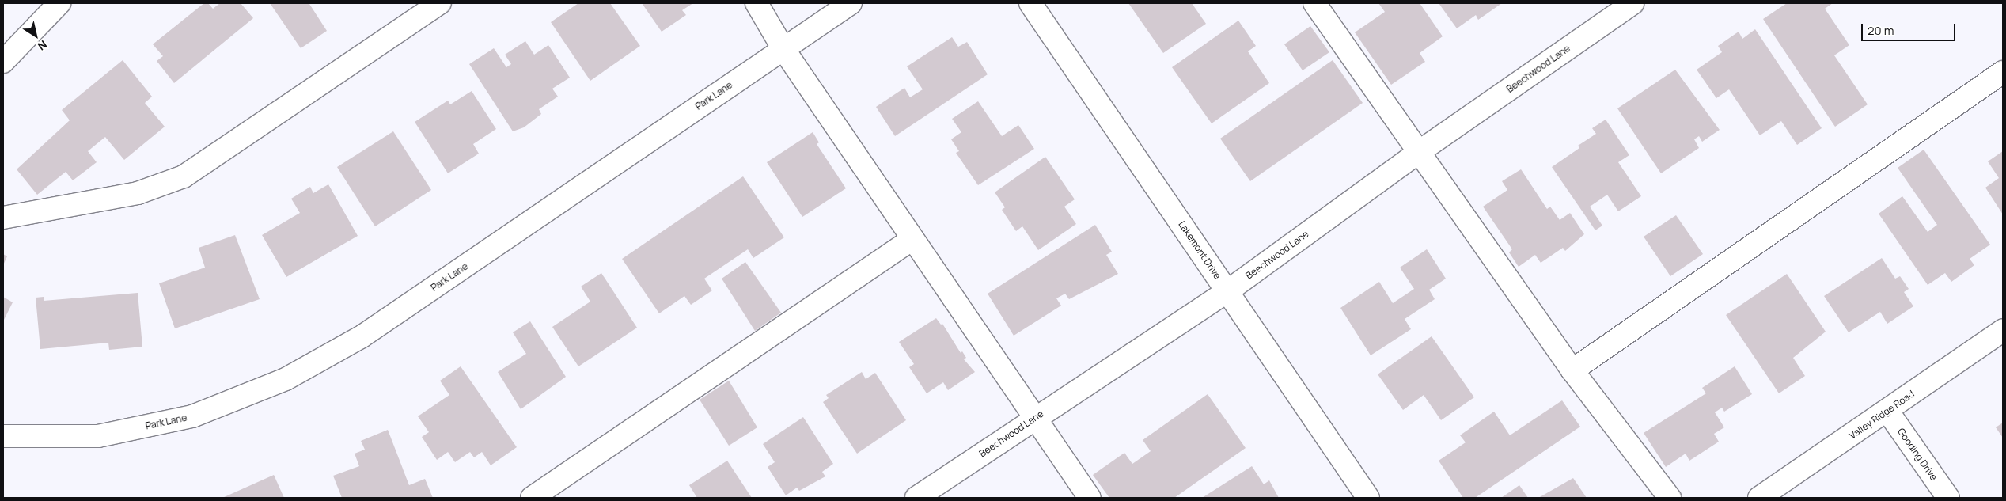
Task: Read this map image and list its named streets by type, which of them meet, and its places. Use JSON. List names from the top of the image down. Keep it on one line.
{"streets":{"street":["Beechwood Lane","Park Lane","Lakemont Drive","Valley Ridge Road","Gooding Drive"]},"crossings":[["Beechwood Lane","Lakemont Drive"],["Valley Ridge Road","Gooding Drive"]],"scale_bar":"20 m","north":"bottom right"}
